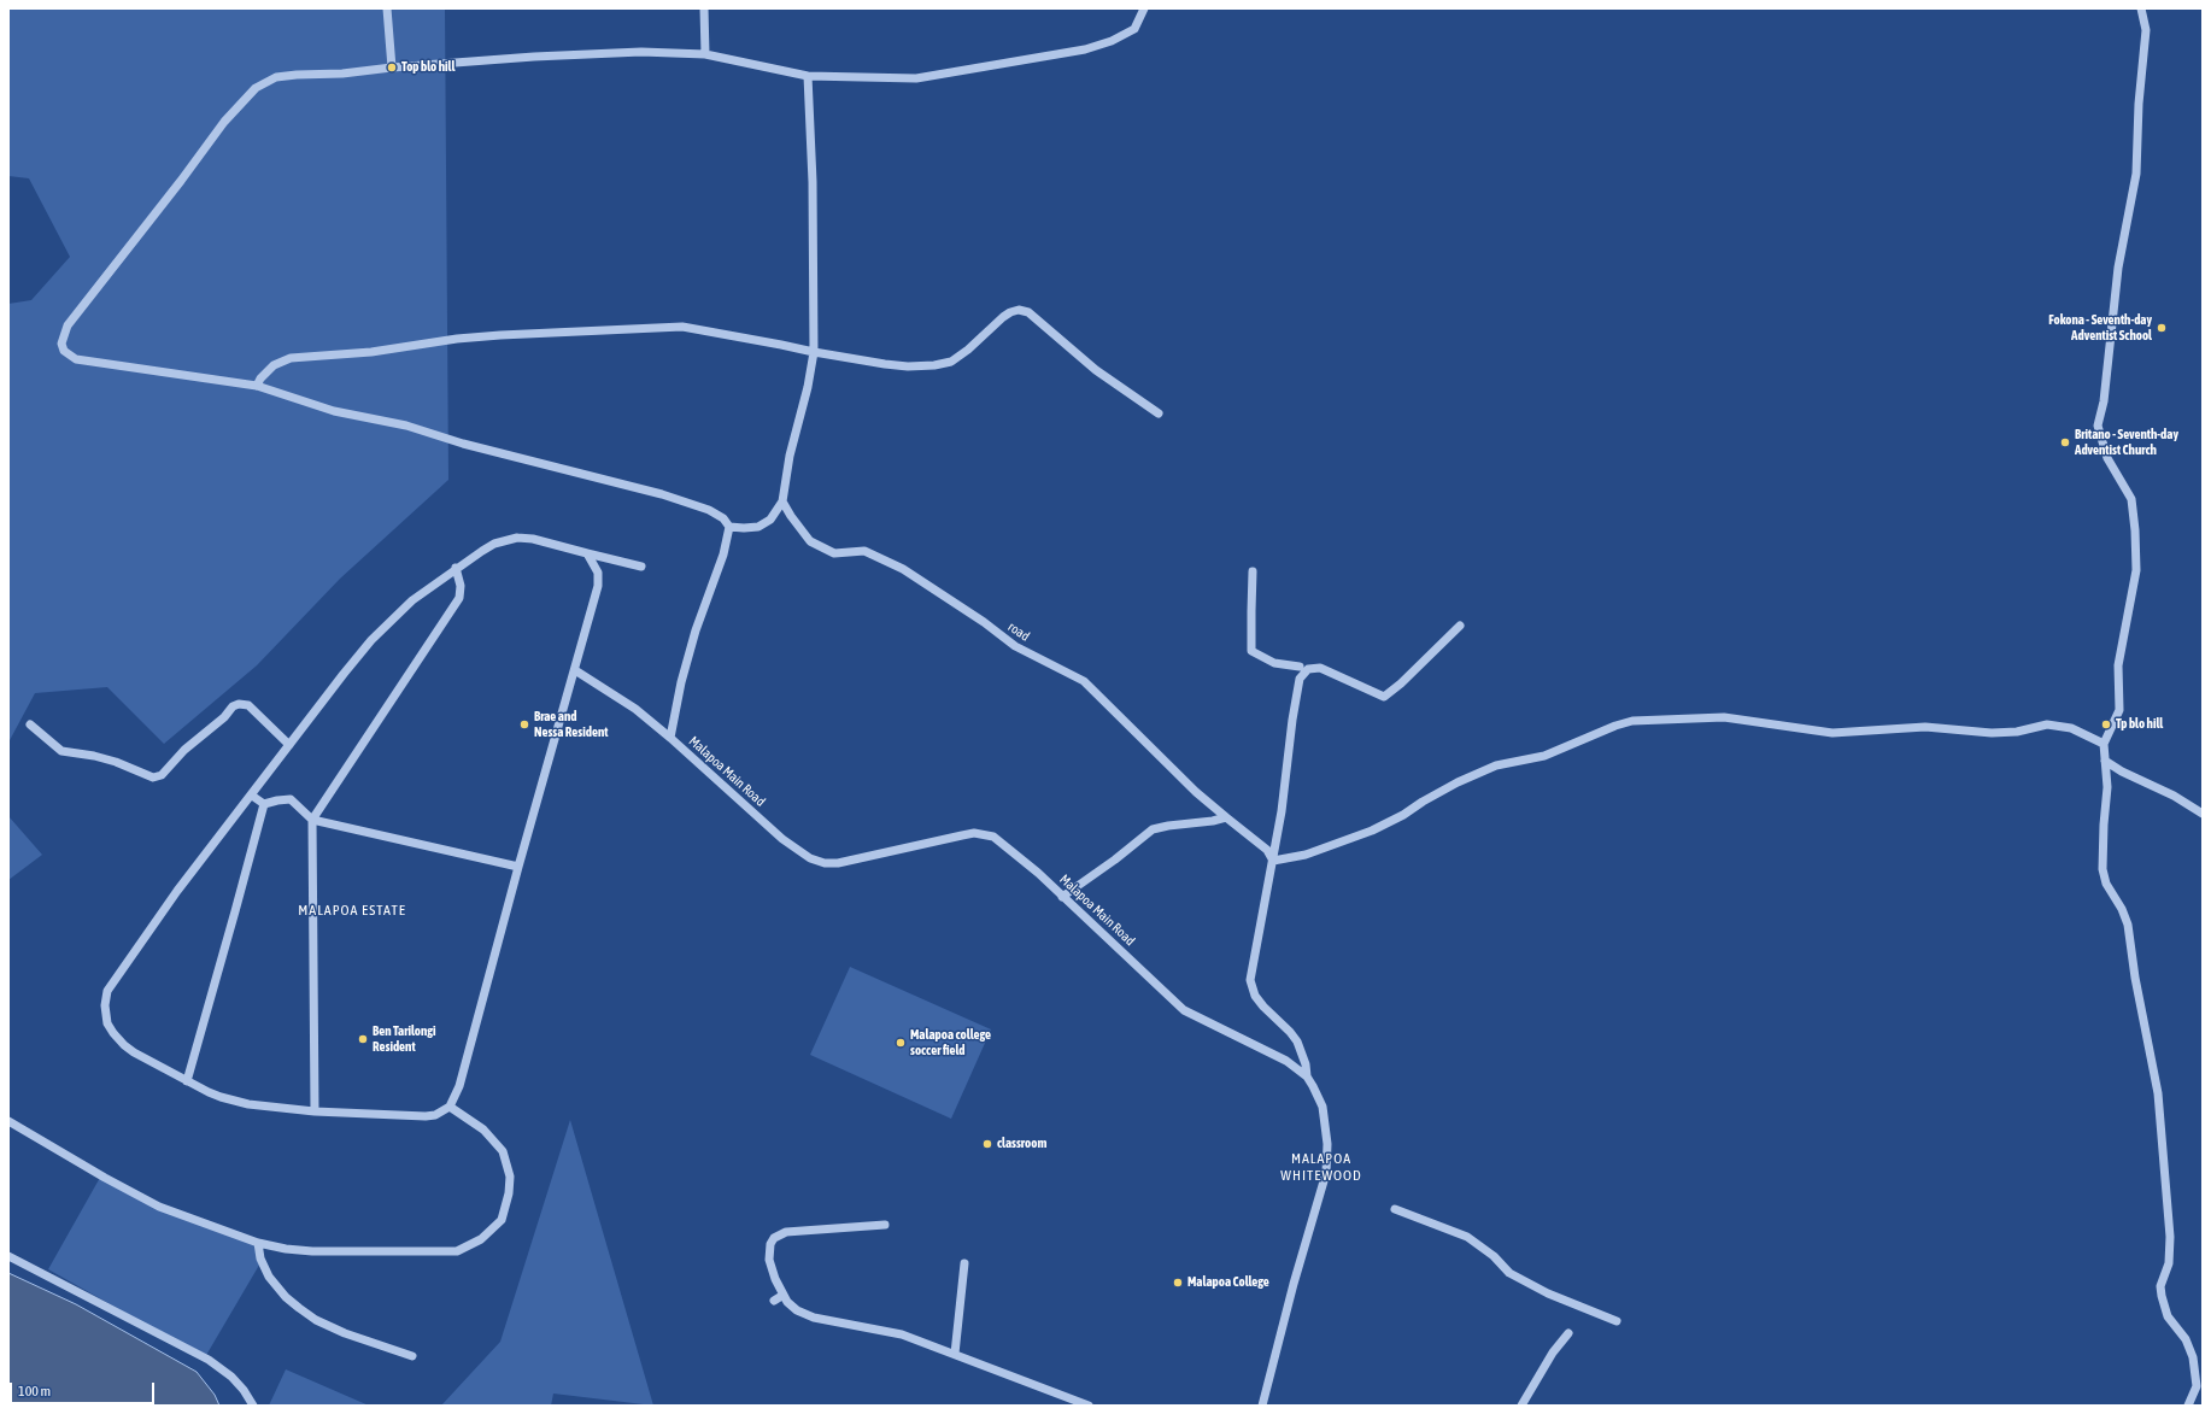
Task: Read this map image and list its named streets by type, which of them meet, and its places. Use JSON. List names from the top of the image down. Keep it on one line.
{"streets":{"street":["road","Malapoa Main Road"]},"districts":["MALAPOA ESTATE","MALAPOA WHITEWOOD"],"places":["Top blo hill","Fokona - Seventh-day Adventist School","Britano - Seventh-day Adventist Church","Brae and Nessa Resident","Tp blo hill","Ben Tarilongi Resident","Malapoa college soccer field","classroom","Malapoa College"],"scale_bar":"100 m"}
